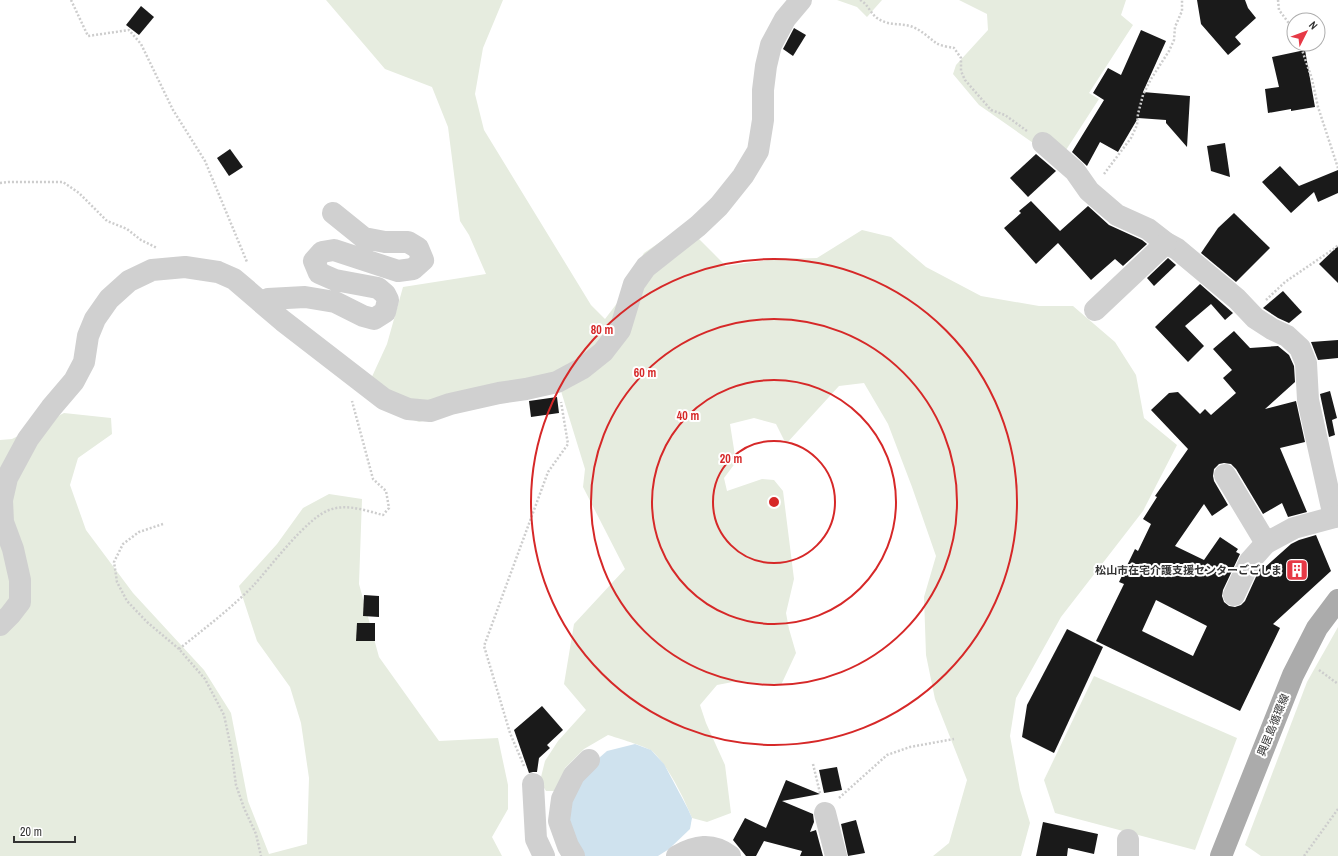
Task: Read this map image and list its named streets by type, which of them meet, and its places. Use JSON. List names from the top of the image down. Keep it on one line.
{"streets":{"main road":["興居島循環線"]},"places":{"building":["松山市在宅介護支援センターごごしま"]},"scale_bar":"20 m","north":"top right","rings":["80 m","60 m","40 m","20 m"]}
